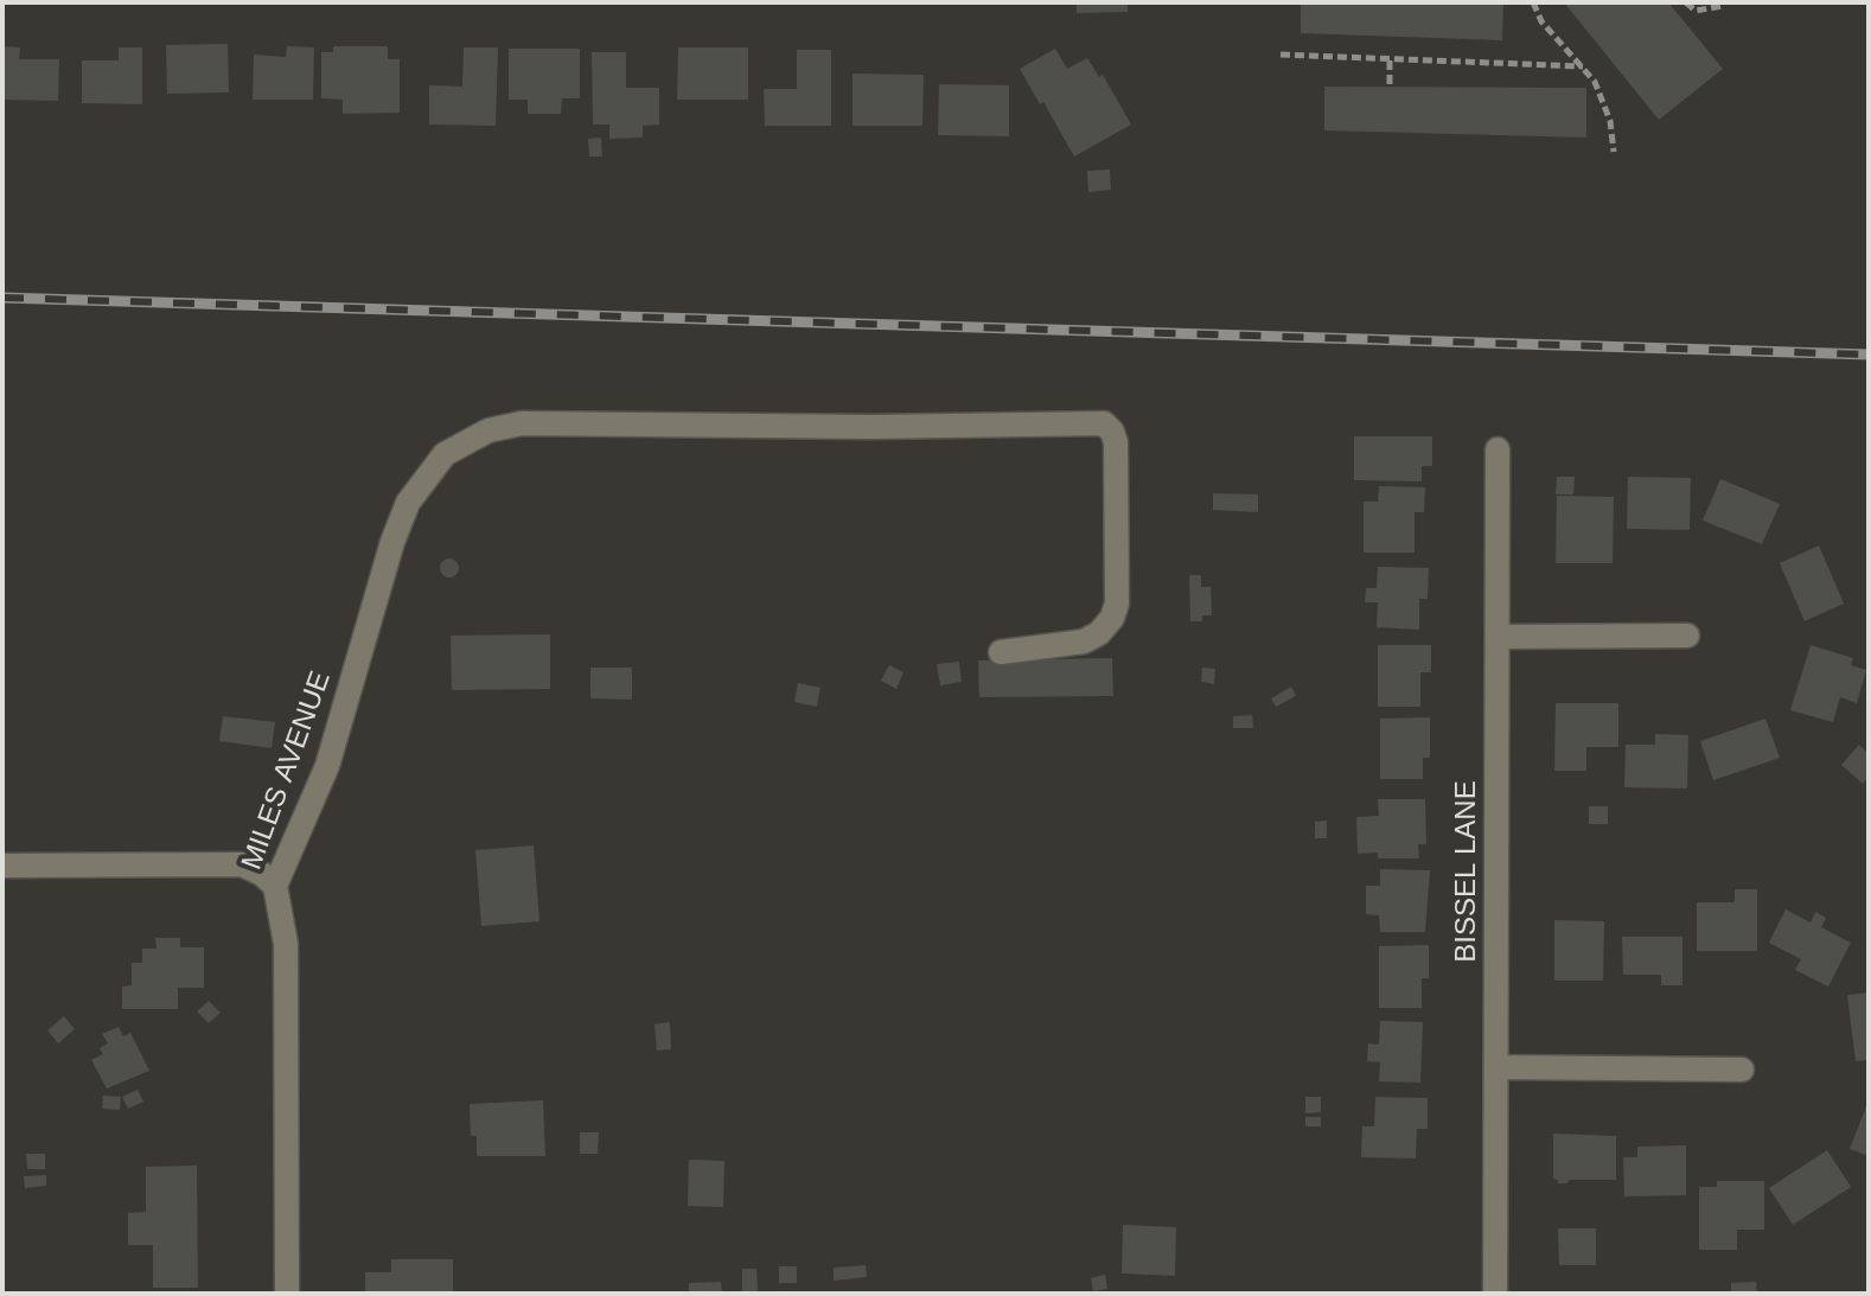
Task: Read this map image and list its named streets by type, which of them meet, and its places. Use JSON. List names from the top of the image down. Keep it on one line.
{"streets":{"street":["MILES AVENUE","BISSEL LANE"]}}
